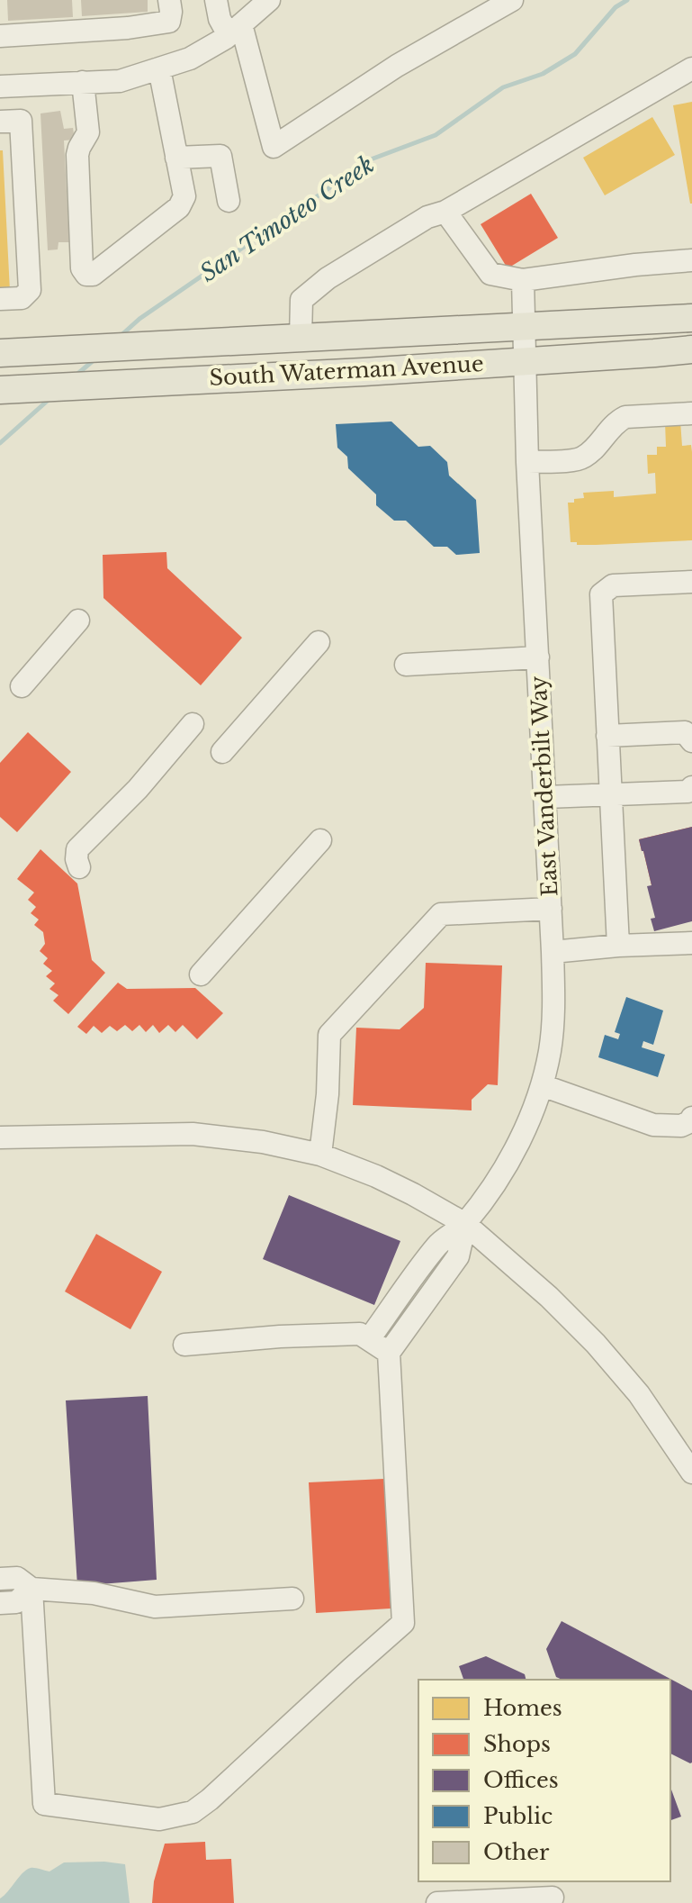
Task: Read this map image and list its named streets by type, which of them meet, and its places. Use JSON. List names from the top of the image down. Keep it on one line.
{"streets":{"main road":["South Waterman Avenue"],"street":["East Vanderbilt Way"]},"crossings":[["South Waterman Avenue","East Vanderbilt Way"]],"water":["San Timoteo Creek"],"legend":["Homes","Shops","Offices","Public","Other"]}
